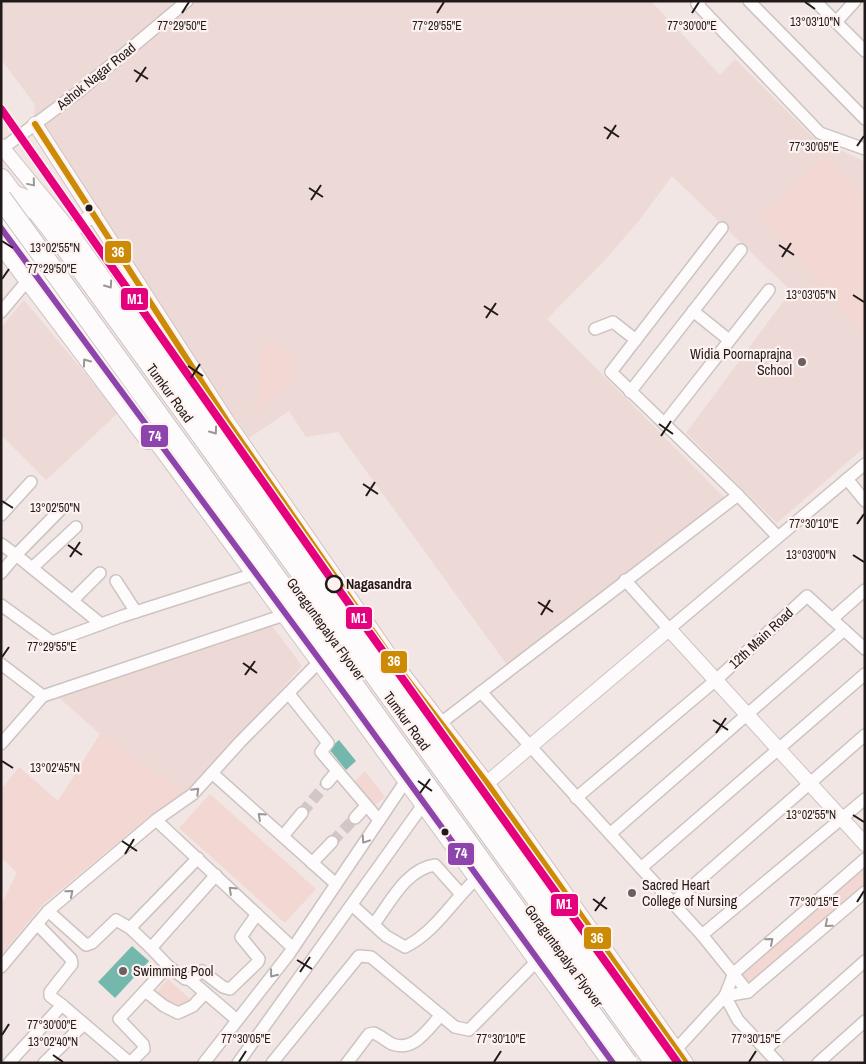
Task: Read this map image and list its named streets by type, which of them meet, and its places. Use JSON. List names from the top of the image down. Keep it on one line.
{"streets":{"highway":["Tumkur Road","Goraguntepalya Flyover"],"street":["Ashok Nagar Road","12th Main Road"]},"crossings":[["Tumkur Road","Goraguntepalya Flyover"]],"places":["Widia Poornaprajna School","Nagasandra","Sacred Heart College of Nursing","Swimming Pool"],"lines":["transit line M1","transit line 36","transit line 74"],"coordinates":["13°03'10\"N","77°29'50\"E","77°30'00\"E","77°29'55\"E","77°30'05\"E","13°02'55\"N","13°03'05\"N","13°02'50\"N","77°30'10\"E","13°03'00\"N","13°02'45\"N","77°30'15\"E","13°02'40\"N"]}
